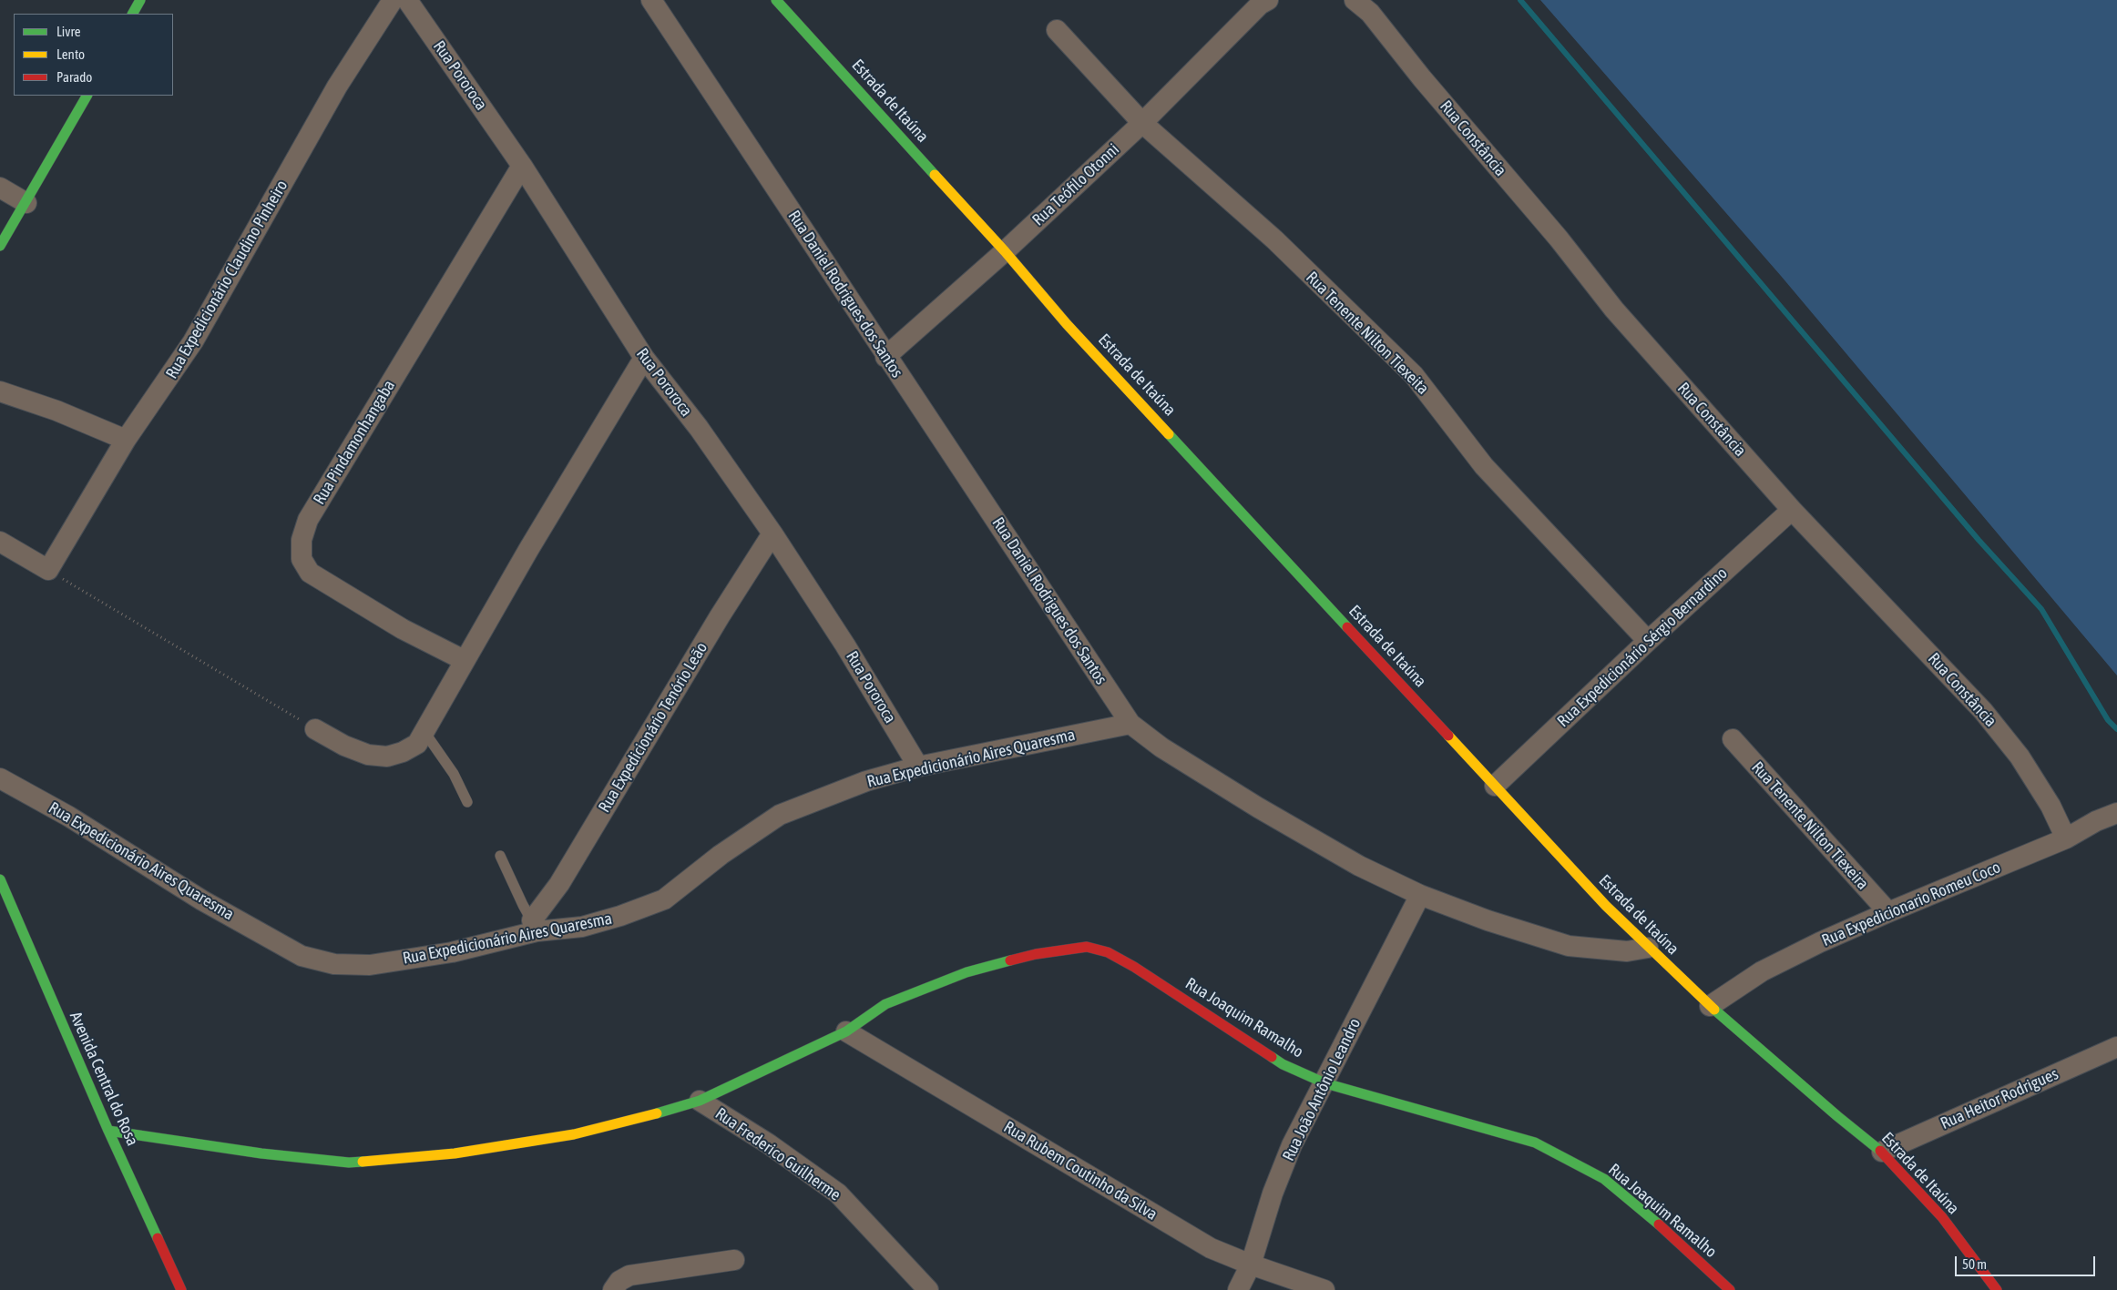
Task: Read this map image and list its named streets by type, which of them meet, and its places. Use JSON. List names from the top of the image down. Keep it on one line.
{"streets":{"street":["Rua Pororoca","Estrada de Itaúna","Rua Constância","Rua Teófilo Otonni","Rua Expedicionário Claudino Pinheiro","Rua Daniel Rodrigues dos Santos","Rua Tenente Nilton Tiexeita","Rua Pindamonhangaba","Rua Expedicionário Sérgio Bernardino","Rua Expedicionário Tenório Leão","Rua Expedicionário Aires Quaresma","Rua Tenente Nilton Tiexeira","Rua Expedicionario Romeu Coco","Rua Joaquim Ramalho","Avenida Central do Rosa","Rua João Antônio Leandro","Rua Heitor Rodrigues","Rua Frederico Guilherme","Rua Rubem Coutinho da Silva"]},"crossings":[["Rua Pororoca","Rua Pindamonhangaba"],["Rua Pororoca","Rua Expedicionário Tenório Leão"],["Rua Pororoca","Rua Expedicionário Aires Quaresma"],["Estrada de Itaúna","Rua Teófilo Otonni"],["Estrada de Itaúna","Rua Daniel Rodrigues dos Santos"],["Estrada de Itaúna","Rua Expedicionário Sérgio Bernardino"],["Estrada de Itaúna","Rua Expedicionario Romeu Coco"],["Estrada de Itaúna","Rua Heitor Rodrigues"],["Rua Constância","Rua Expedicionário Sérgio Bernardino"],["Rua Constância","Rua Expedicionario Romeu Coco"],["Rua Teófilo Otonni","Rua Daniel Rodrigues dos Santos"],["Rua Teófilo Otonni","Rua Tenente Nilton Tiexeita"],["Rua Daniel Rodrigues dos Santos","Rua Expedicionário Aires Quaresma"],["Rua Daniel Rodrigues dos Santos","Rua João Antônio Leandro"],["Rua Tenente Nilton Tiexeita","Rua Expedicionário Sérgio Bernardino"],["Rua Expedicionário Tenório Leão","Rua Expedicionário Aires Quaresma"],["Rua Tenente Nilton Tiexeira","Rua Expedicionario Romeu Coco"],["Rua Joaquim Ramalho","Avenida Central do Rosa"],["Rua Joaquim Ramalho","Rua João Antônio Leandro"],["Rua Joaquim Ramalho","Rua Frederico Guilherme"],["Rua Joaquim Ramalho","Rua Rubem Coutinho da Silva"],["Rua João Antônio Leandro","Rua Rubem Coutinho da Silva"]],"legend":["Livre","Lento","Parado"],"scale_bar":"50 m"}
